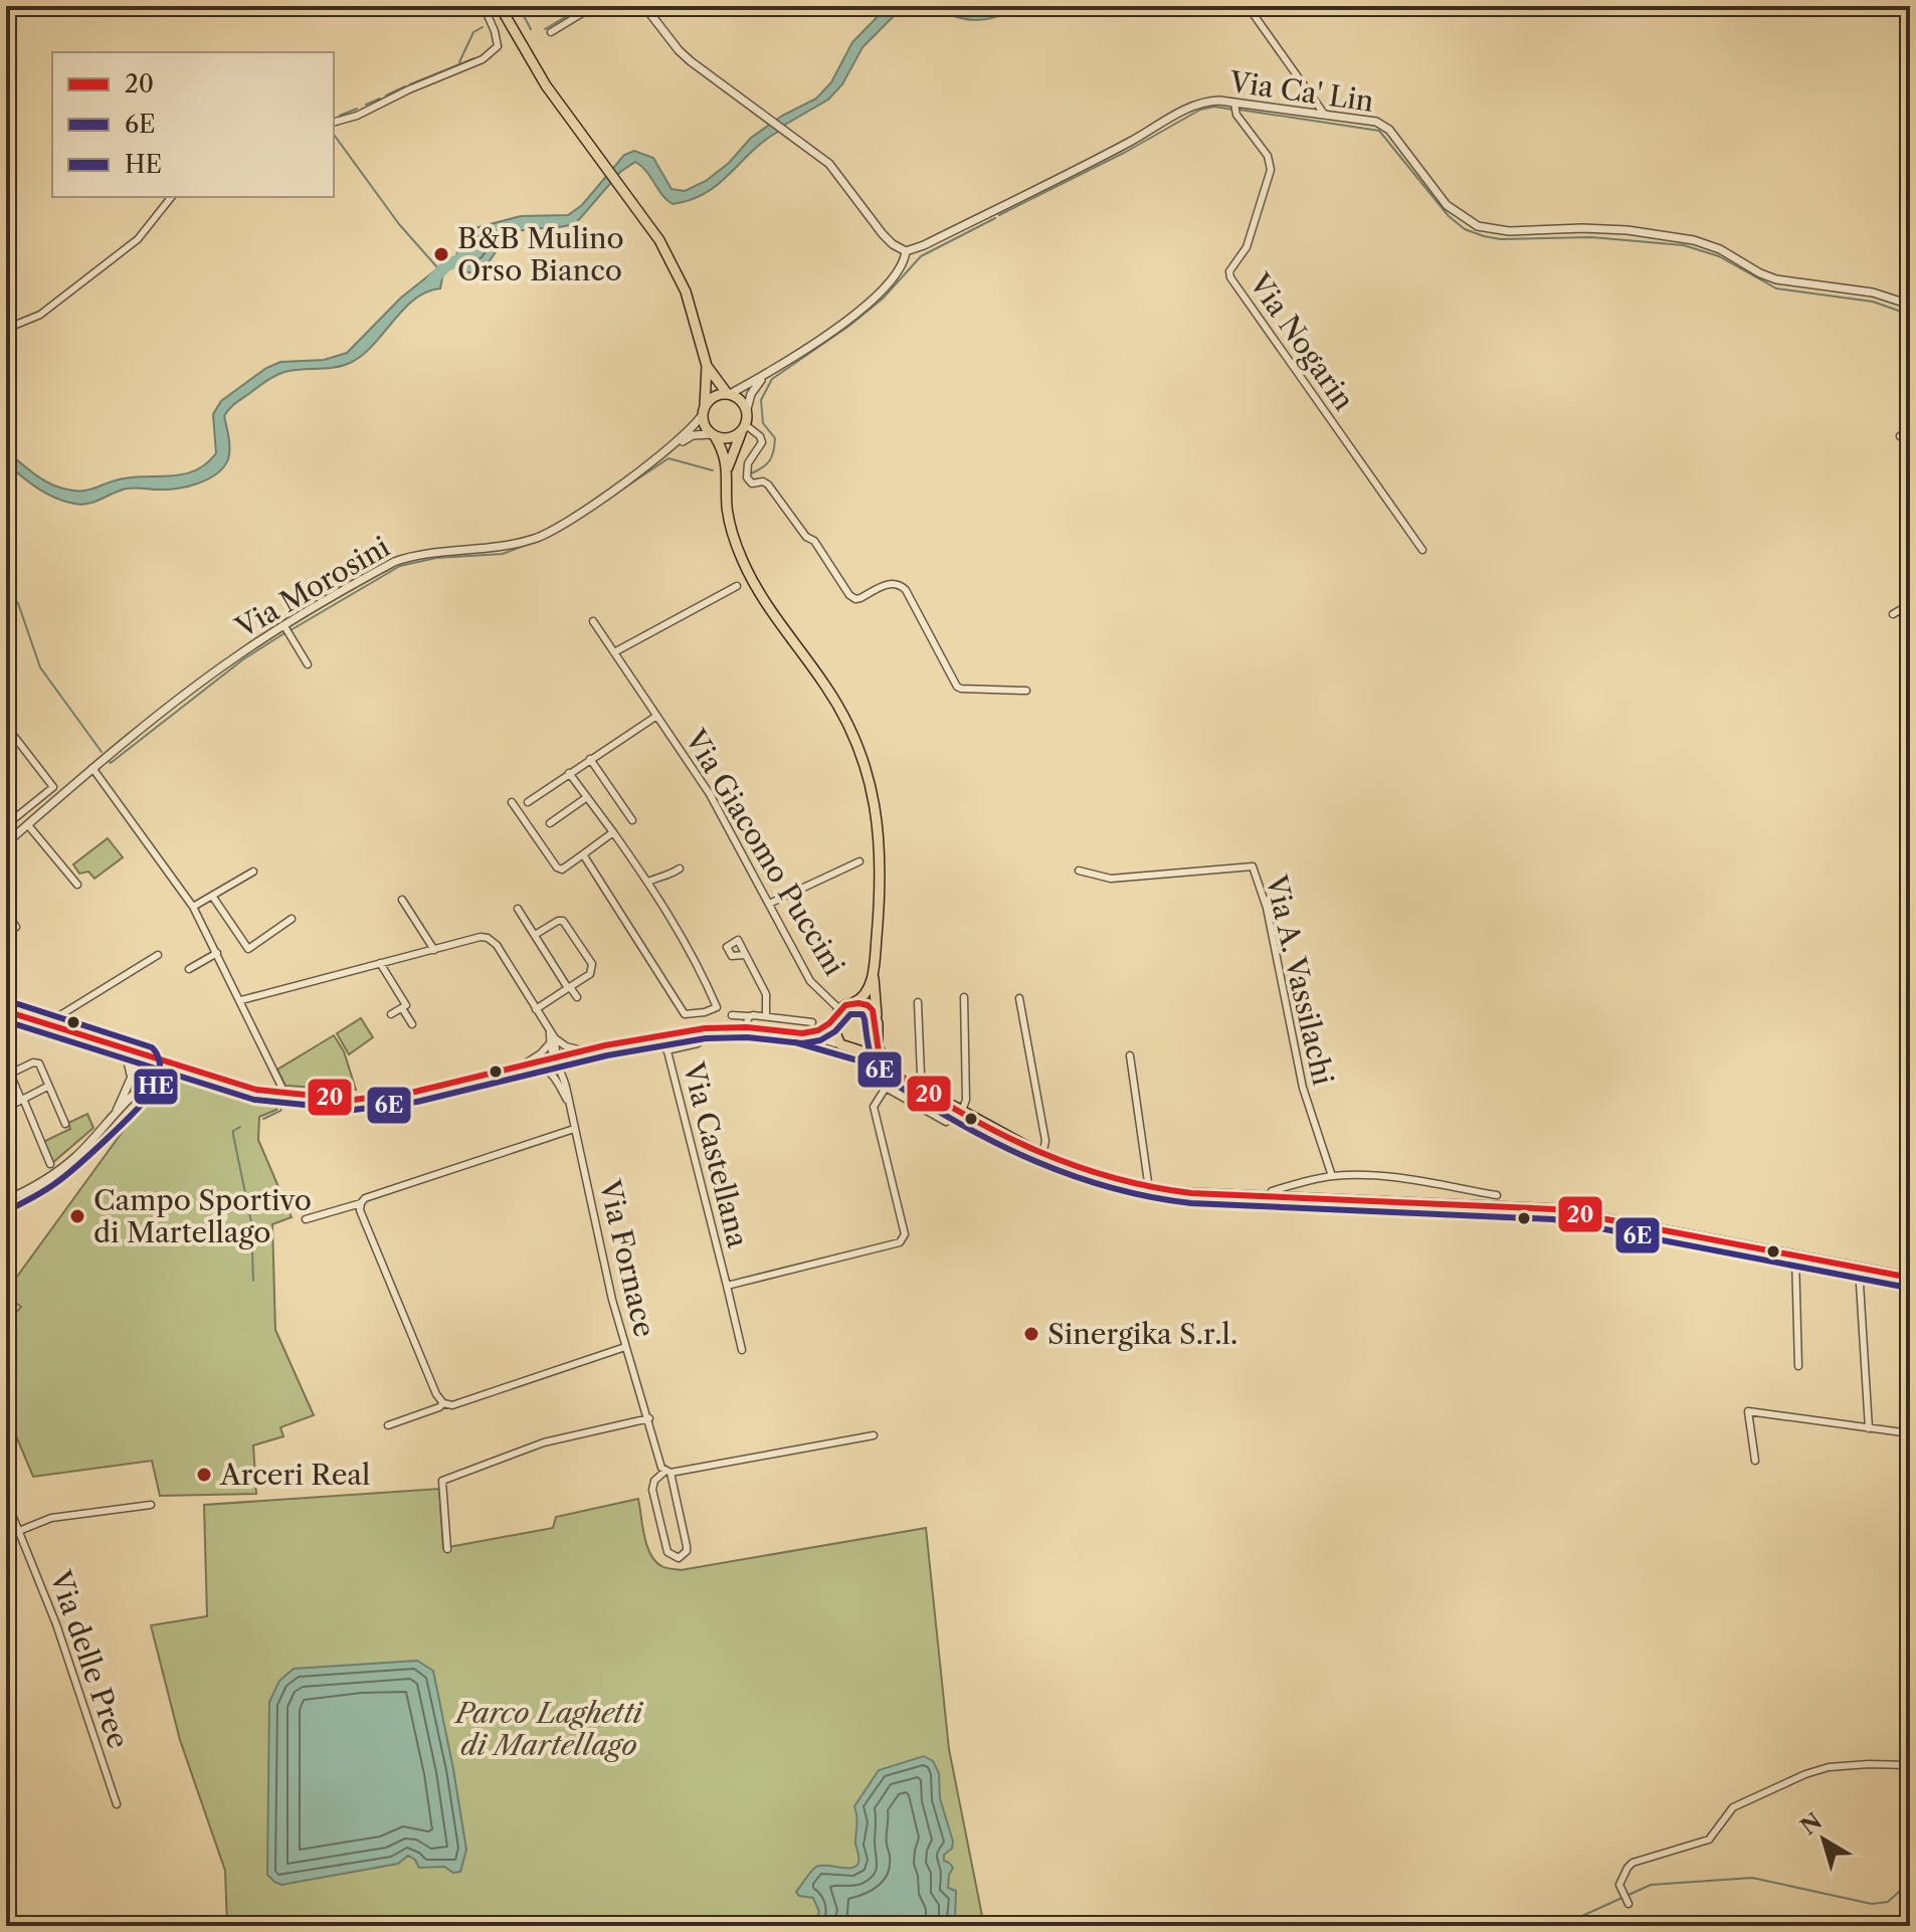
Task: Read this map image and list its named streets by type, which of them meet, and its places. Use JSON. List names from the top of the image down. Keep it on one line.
{"streets":{"street":["Via Ca' Lin","Via Nogarin","Via Morosini","Via Giacomo Puccini","Via A. Vassilachi","Via Castellana","Via Fornace","Via delle Pree"]},"crossings":[["Via Ca' Lin","Via Nogarin"],["Via Giacomo Puccini","Via Castellana"],["Via Castellana","Via Fornace"]],"parks":["Parco Laghetti di Martellago"],"places":["B&B Mulino Orso Bianco","Campo Sportivo di Martellago","Sinergika S.r.l.","Arceri Real"],"lines":["transit line HE","transit line 20","transit line 6E"],"legend":["20","6E","HE"],"north":"top left"}
